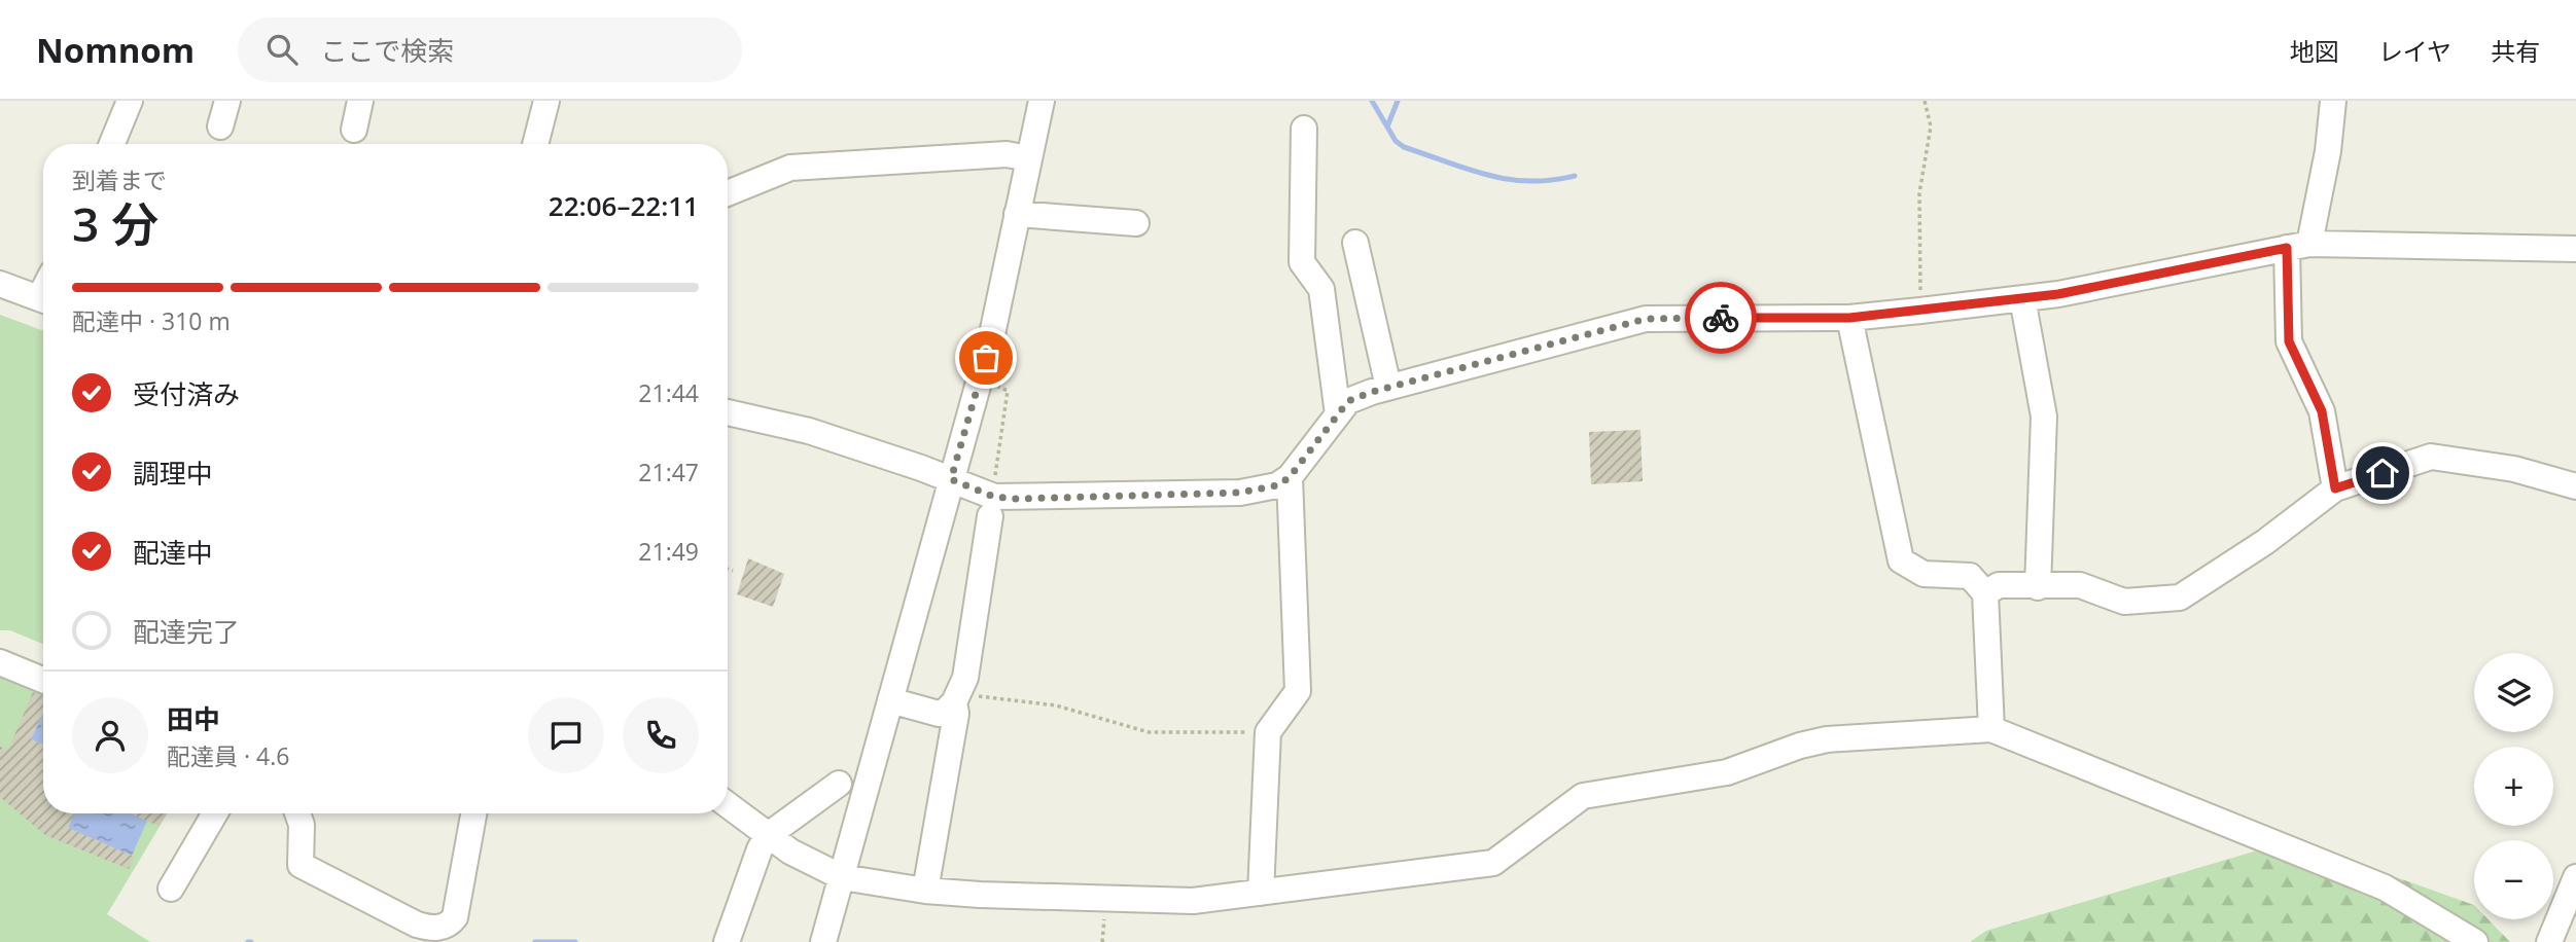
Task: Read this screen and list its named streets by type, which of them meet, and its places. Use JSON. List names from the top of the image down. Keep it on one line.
{"page":{"header":"Nomnom","search":"ここで検索","nav":["地図","レイヤ","共有"],"heading":["3 分","到着まで","22:06–22:11"],"panel":["田中","配達員 · 4.6"],"bar":"配達中 · 310 m","list":[["受付済み","21:44"],["調理中","21:47"],["配達中","21:49"],"配達完了"],"map_buttons":["+","−"]}}
